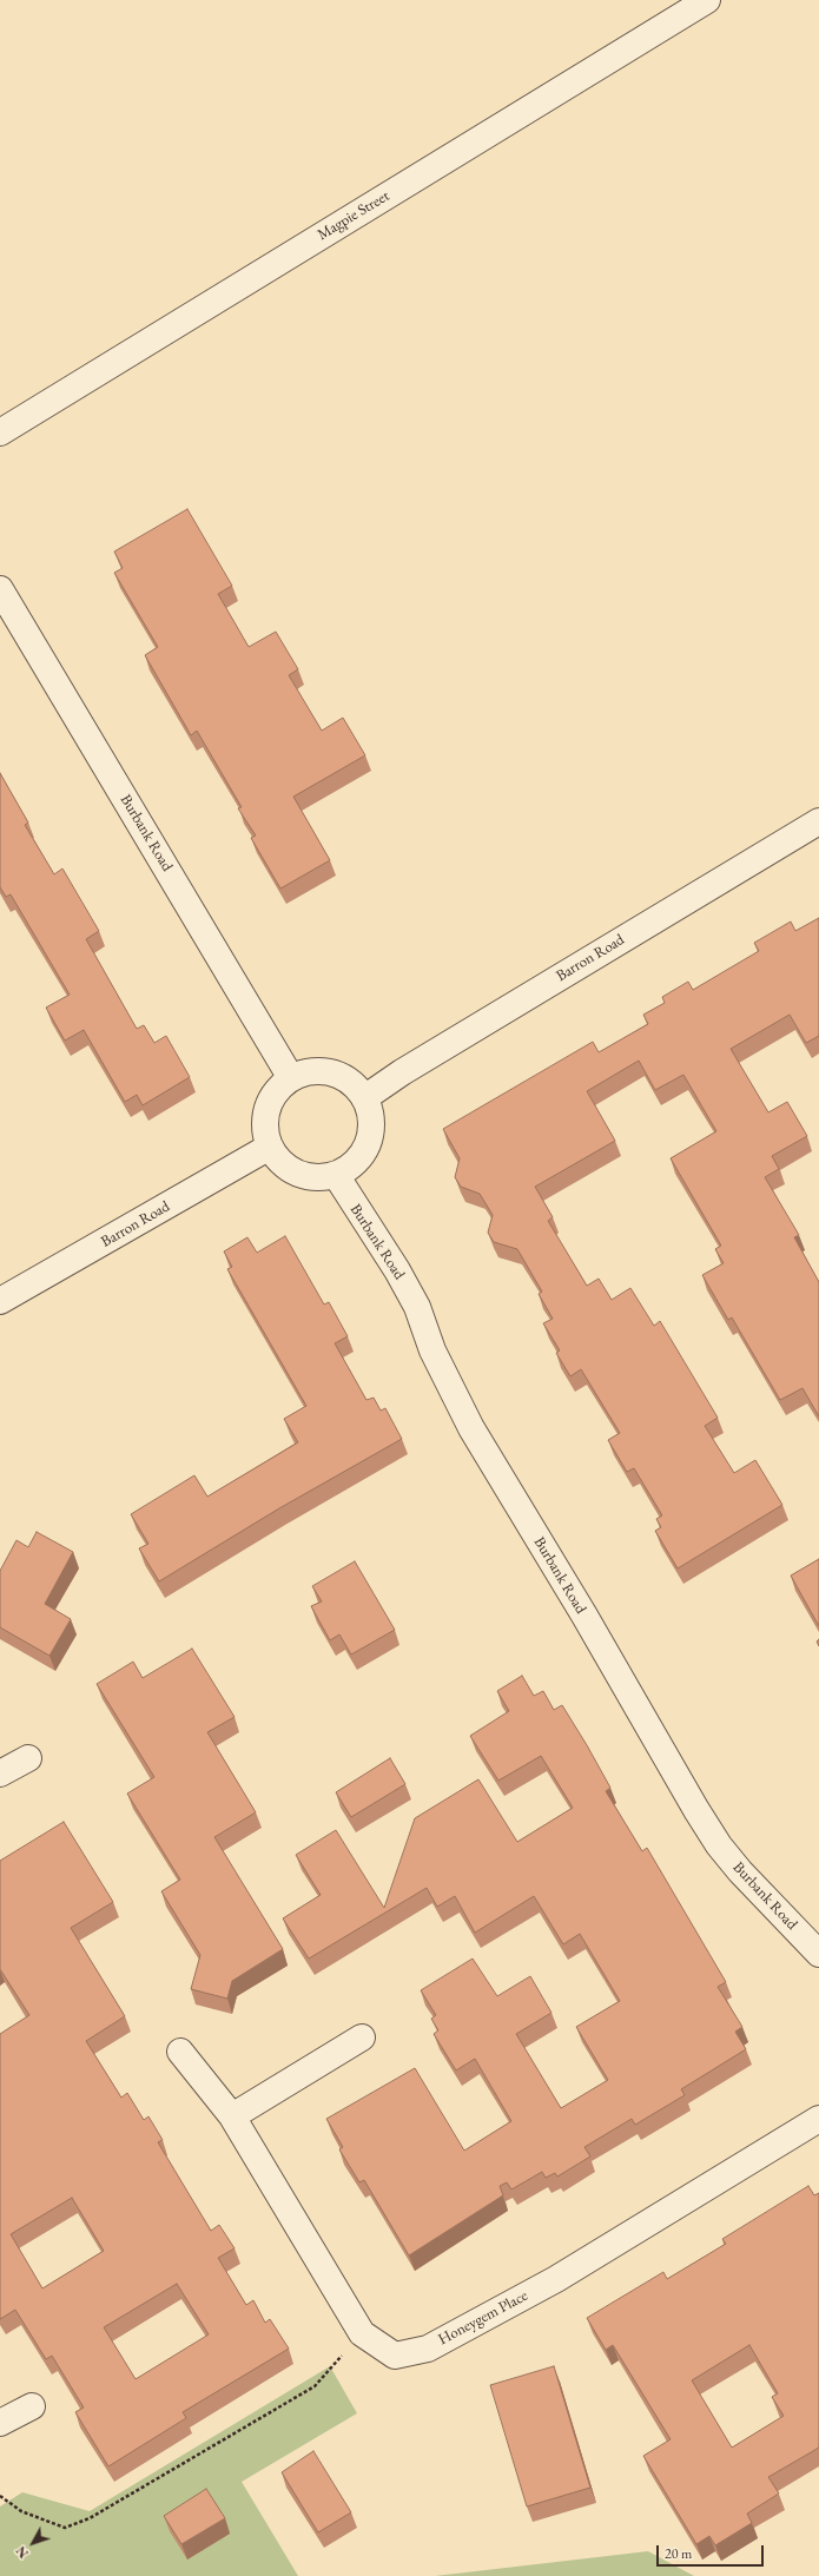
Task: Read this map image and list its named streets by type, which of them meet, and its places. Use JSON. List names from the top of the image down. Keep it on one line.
{"streets":{"street":["Magpie Street","Burbank Road","Barron Road","Honeygem Place"]},"crossings":[["Burbank Road","Barron Road"]],"scale_bar":"20 m","north":"bottom left"}
